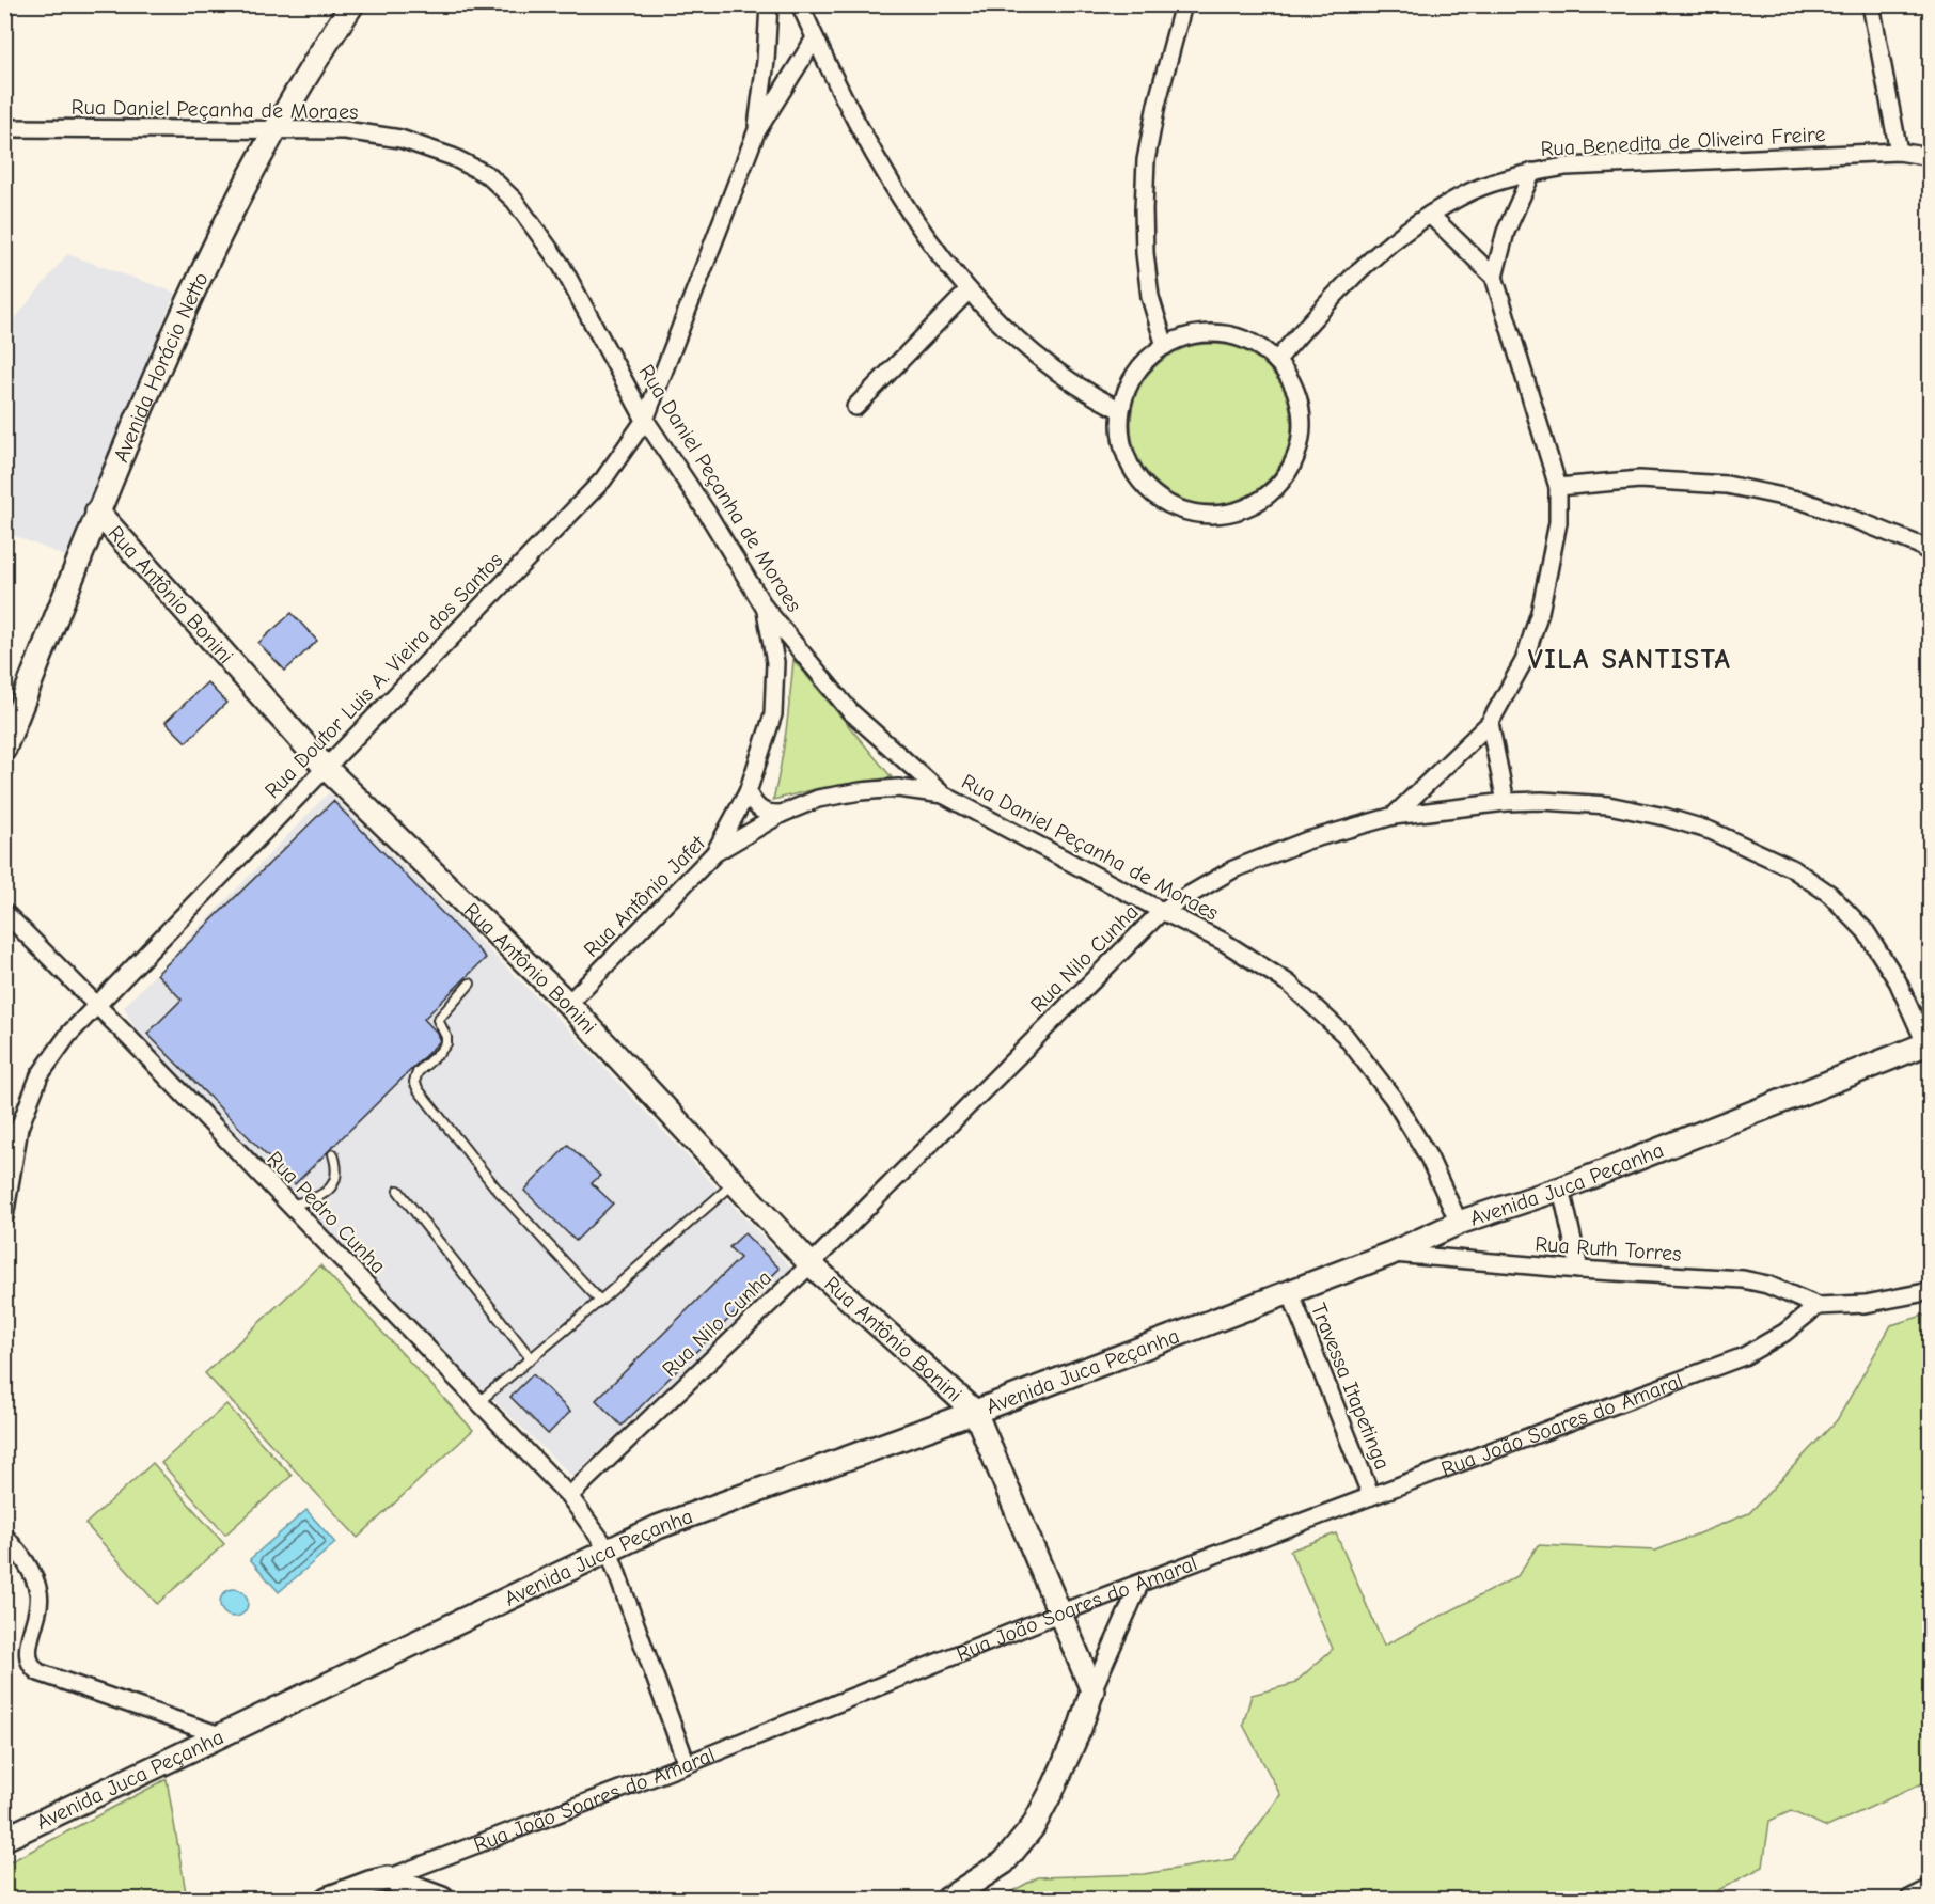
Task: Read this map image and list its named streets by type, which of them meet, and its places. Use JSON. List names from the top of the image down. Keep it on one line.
{"streets":{"main road":["Avenida Horácio Netto","Rua Antônio Bonini","Avenida Juca Peçanha","Rua João Soares do Amaral"],"street":["Rua Daniel Peçanha de Moraes","Rua Benedita de Oliveira Freire","Rua Doutor Luis A. Vieira dos Santos","Rua Antônio Jafet","Rua Nilo Cunha","Rua Pedro Cunha","Rua Ruth Torres","Travessa Itapetinga"]},"crossings":[["Rua Daniel Peçanha de Moraes","Avenida Horácio Netto"],["Rua Daniel Peçanha de Moraes","Rua Doutor Luis A. Vieira dos Santos"],["Rua Daniel Peçanha de Moraes","Rua Antônio Jafet"],["Rua Daniel Peçanha de Moraes","Rua Nilo Cunha"],["Rua Daniel Peçanha de Moraes","Avenida Juca Peçanha"],["Avenida Horácio Netto","Rua Antônio Bonini"],["Rua Antônio Bonini","Rua Doutor Luis A. Vieira dos Santos"],["Rua Antônio Bonini","Rua Antônio Jafet"],["Rua Antônio Bonini","Rua Nilo Cunha"],["Rua Antônio Bonini","Avenida Juca Peçanha"],["Rua Doutor Luis A. Vieira dos Santos","Rua Pedro Cunha"],["Rua Nilo Cunha","Avenida Juca Peçanha"],["Rua Nilo Cunha","Rua Pedro Cunha"],["Avenida Juca Peçanha","Rua Pedro Cunha"],["Avenida Juca Peçanha","Rua Ruth Torres"],["Avenida Juca Peçanha","Travessa Itapetinga"],["Rua Pedro Cunha","Rua João Soares do Amaral"],["Rua Ruth Torres","Rua João Soares do Amaral"],["Travessa Itapetinga","Rua João Soares do Amaral"]],"districts":["VILA SANTISTA"]}
